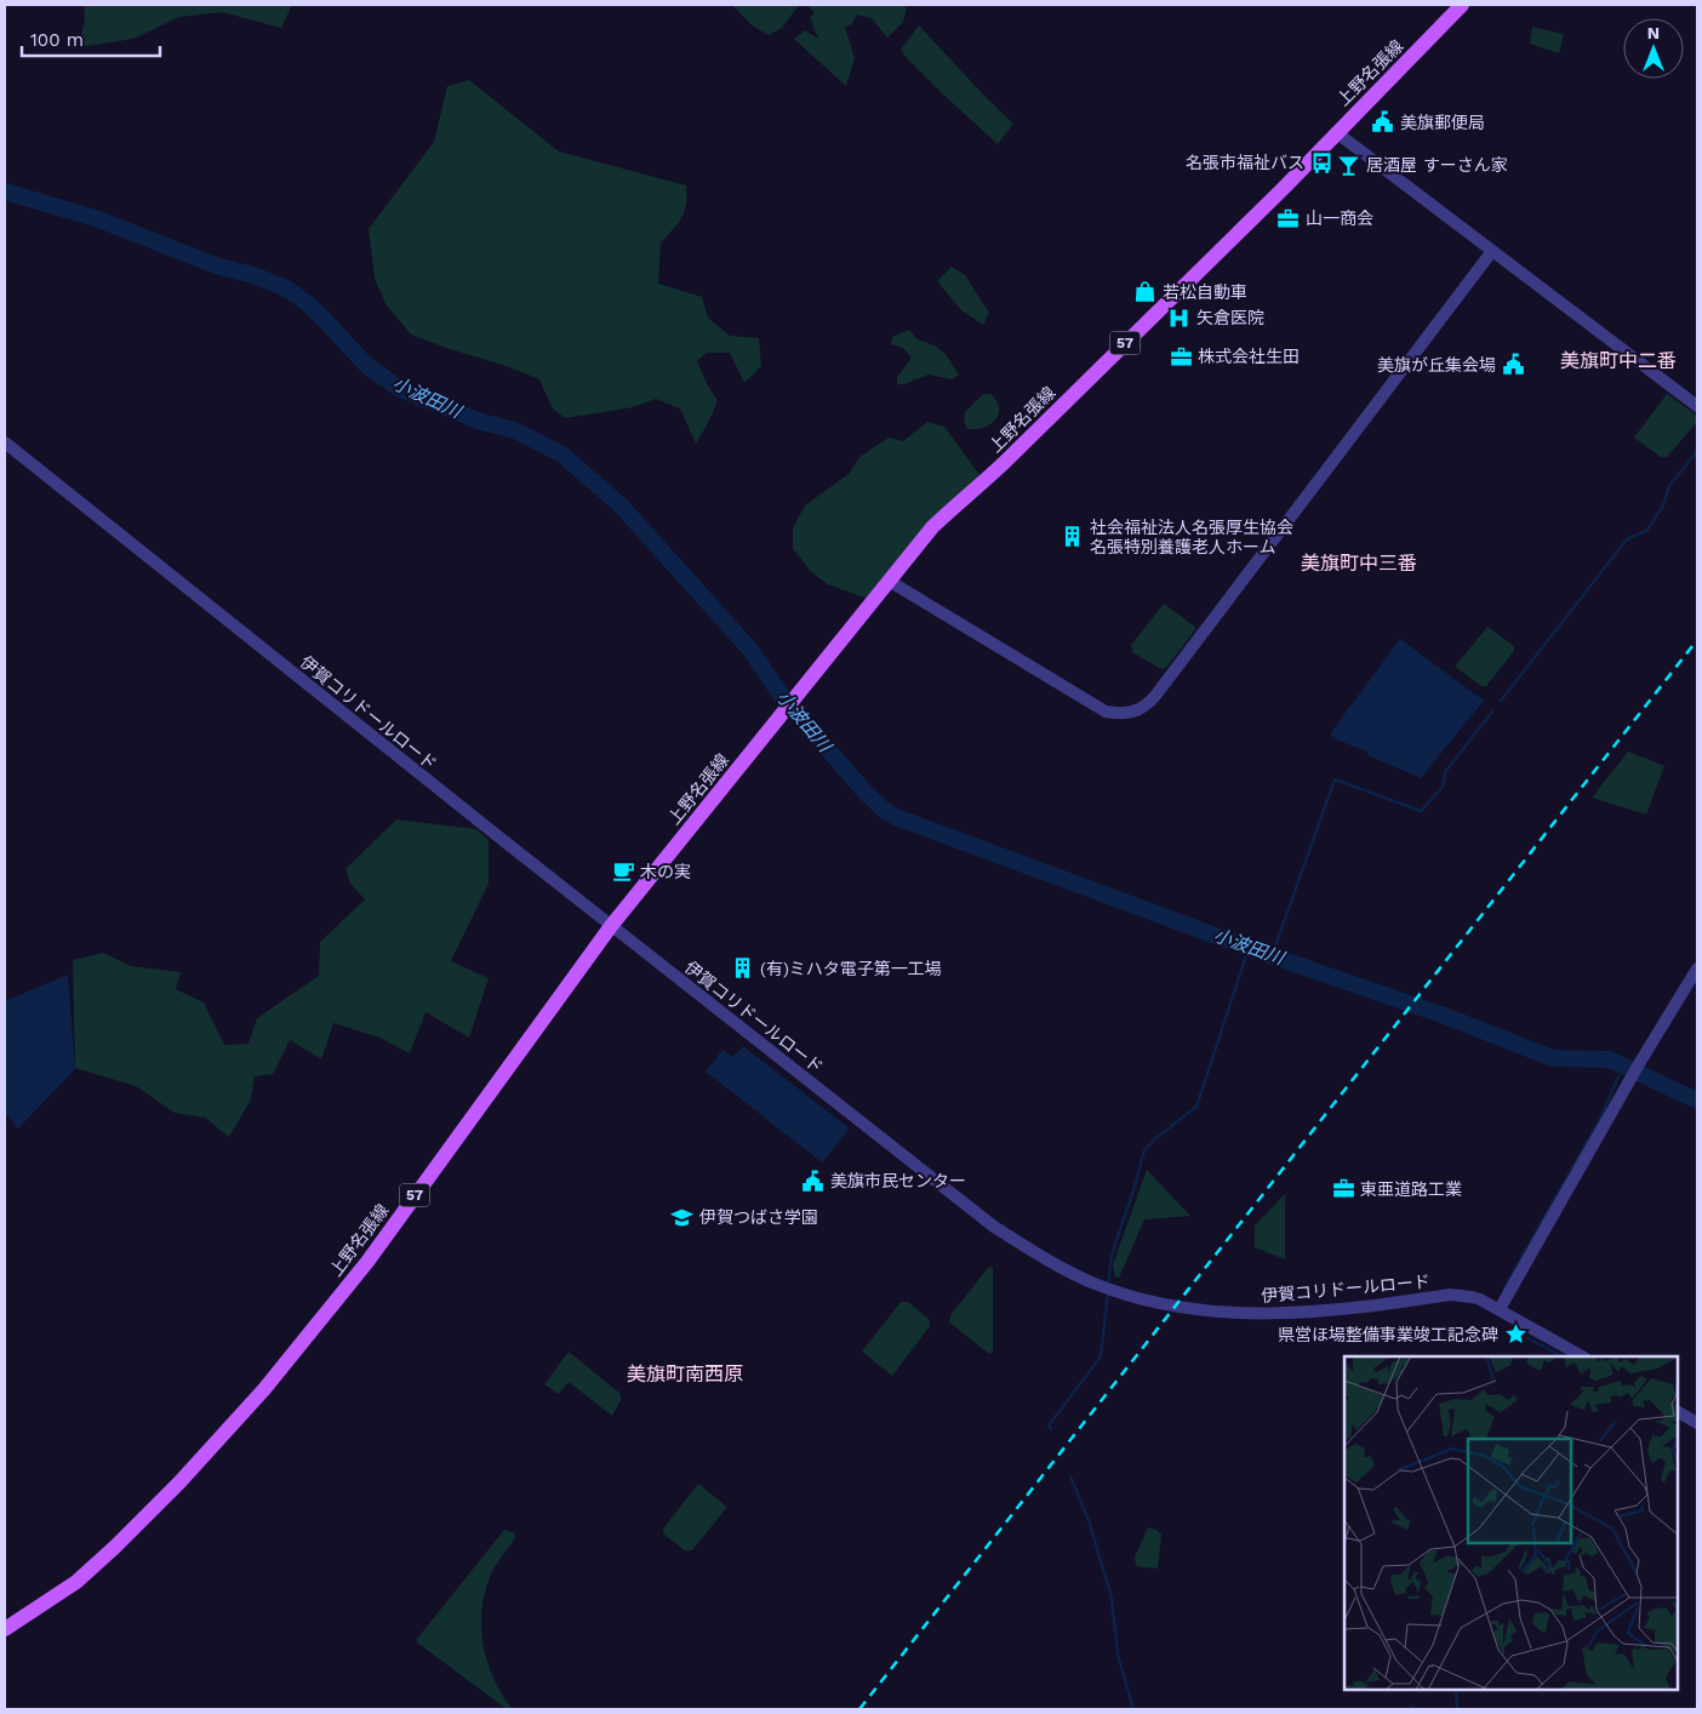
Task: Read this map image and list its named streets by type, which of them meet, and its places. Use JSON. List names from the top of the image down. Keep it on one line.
{"streets":{"main road":["上野名張線","57"],"street":["伊賀コリドールロード"]},"crossings":[["上野名張線","伊賀コリドールロード"]],"districts":["美旗町中二番","美旗町中三番","美旗町南西原"],"water":["小波田川"],"places":{"public building":["美旗郵便局","美旗が丘集会場","美旗市民センター"],"bus stop":["名張市福祉バス"],"bar":["居酒屋 すーさん家"],"office":["山一商会","株式会社生田","東亜道路工業"],"shop":["若松自動車"],"hospital":["矢倉医院"],"building":["社会福祉法人名張厚生協会 名張特別養護老人ホーム","(有)ミハタ電子第一工場"],"cafe":["木の実"],"school or university":["伊賀つばさ学園"],"place":["県営ほ場整備事業竣工記念碑"]},"scale_bar":"100 m","north":"top"}
